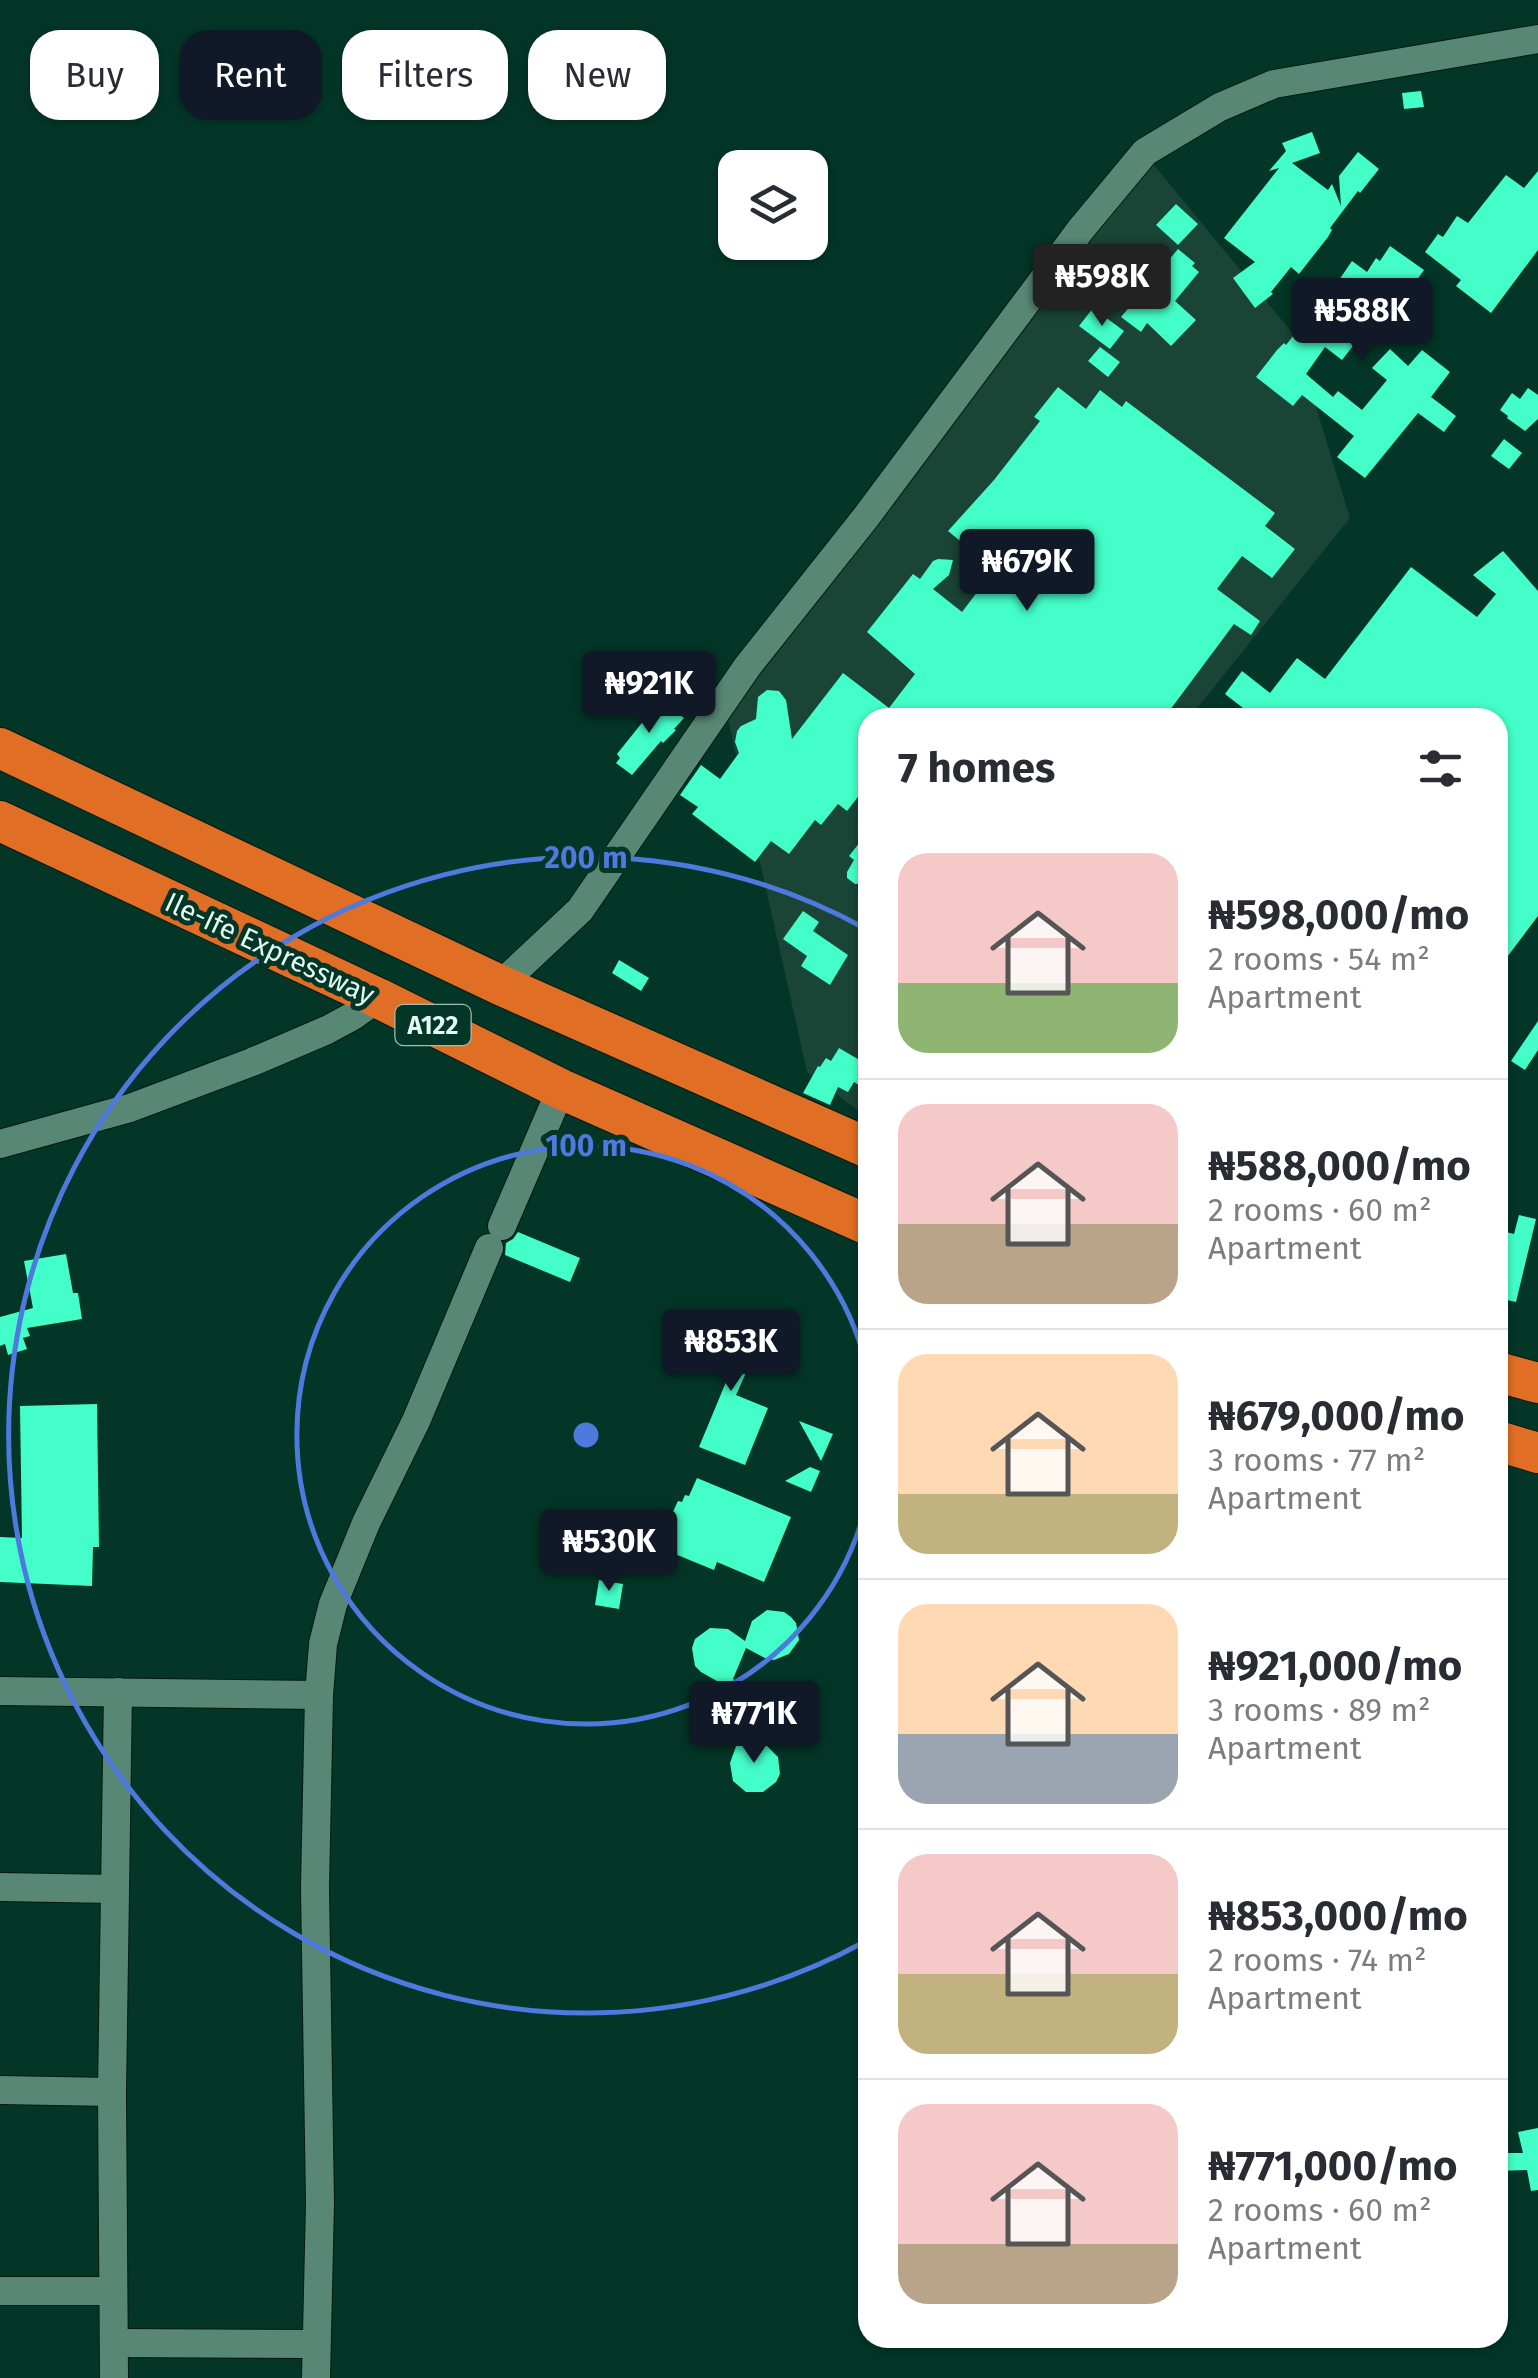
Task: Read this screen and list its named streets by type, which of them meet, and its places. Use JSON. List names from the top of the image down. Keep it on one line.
{"streets":{"highway":["Ile-Ife Expressway","A122"]},"page":{"chip":["Buy","Rent","Filters","New"],"price":["₦598K","₦588K","₦679K","₦921K","₦853K","₦530K","₦771K"],"heading":"7 homes","list":[{"name":"₦598,000/mo","note":"2 rooms · 54 m² · Apartment"},{"name":"₦588,000/mo","note":"2 rooms · 60 m² · Apartment"},{"name":"₦679,000/mo","note":"3 rooms · 77 m² · Apartment"},{"name":"₦921,000/mo","note":"3 rooms · 89 m² · Apartment"},{"name":"₦853,000/mo","note":"2 rooms · 74 m² · Apartment"},{"name":"₦771,000/mo","note":"2 rooms · 60 m² · Apartment"}]},"rings":["200 m","100 m"]}
